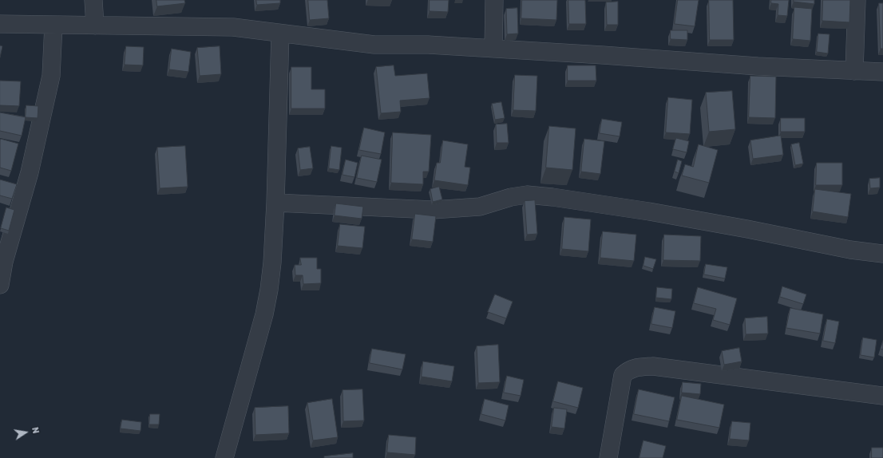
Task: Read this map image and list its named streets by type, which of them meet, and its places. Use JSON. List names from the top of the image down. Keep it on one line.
{"north":"right"}
